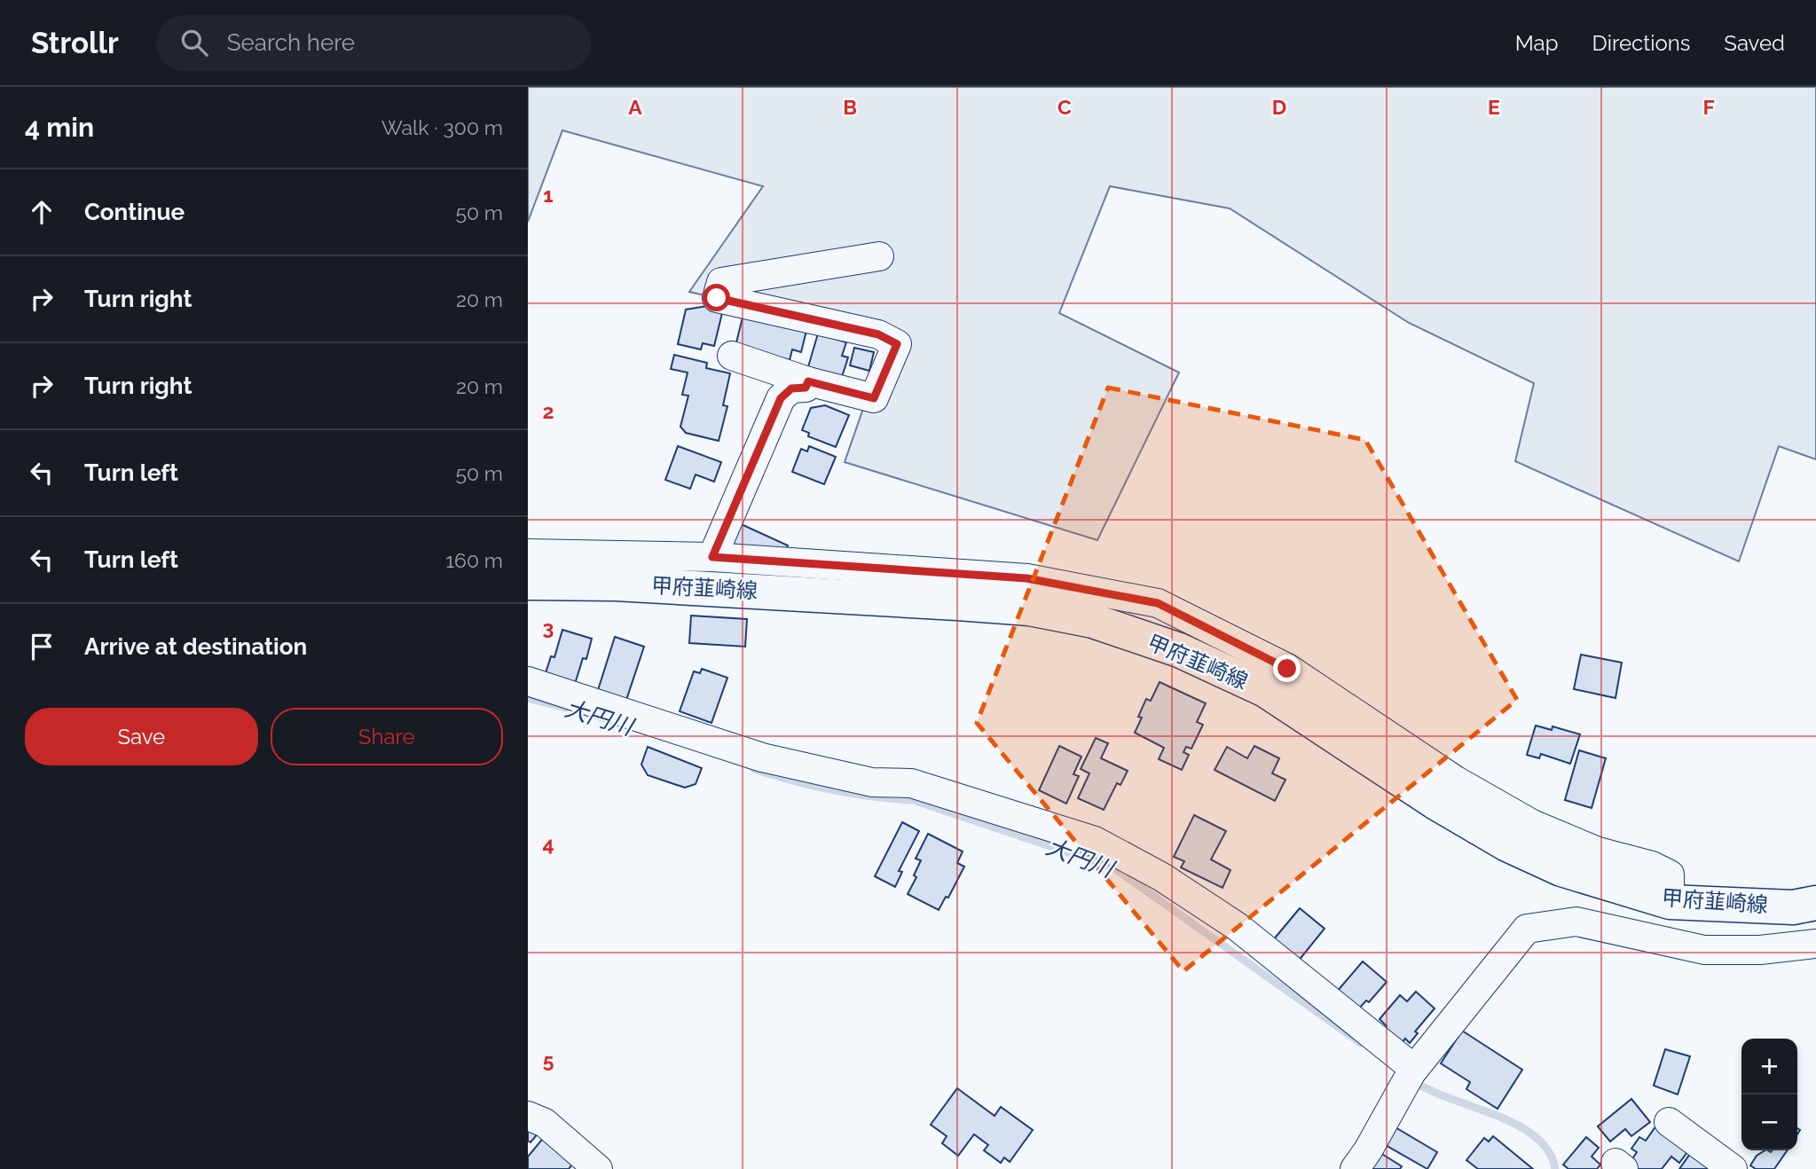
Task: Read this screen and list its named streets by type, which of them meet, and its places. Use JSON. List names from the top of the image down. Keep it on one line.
{"streets":{"main road":["甲府韮崎線"]},"water":["大円川"],"page":{"header":"Strollr","search":"Search here","nav":["Map","Directions","Saved"],"heading":["4 min","Walk · 300 m"],"list":[["Continue","50 m"],["Turn right","20 m"],["Turn right","20 m"],["Turn left","50 m"],["Turn left","160 m"],"Arrive at destination"],"buttons":["Save","Share"],"map_buttons":["+","−"]},"grid":{"columns":["A","B","C","D","E","F"],"rows":["1","2","3","4","5"]}}
